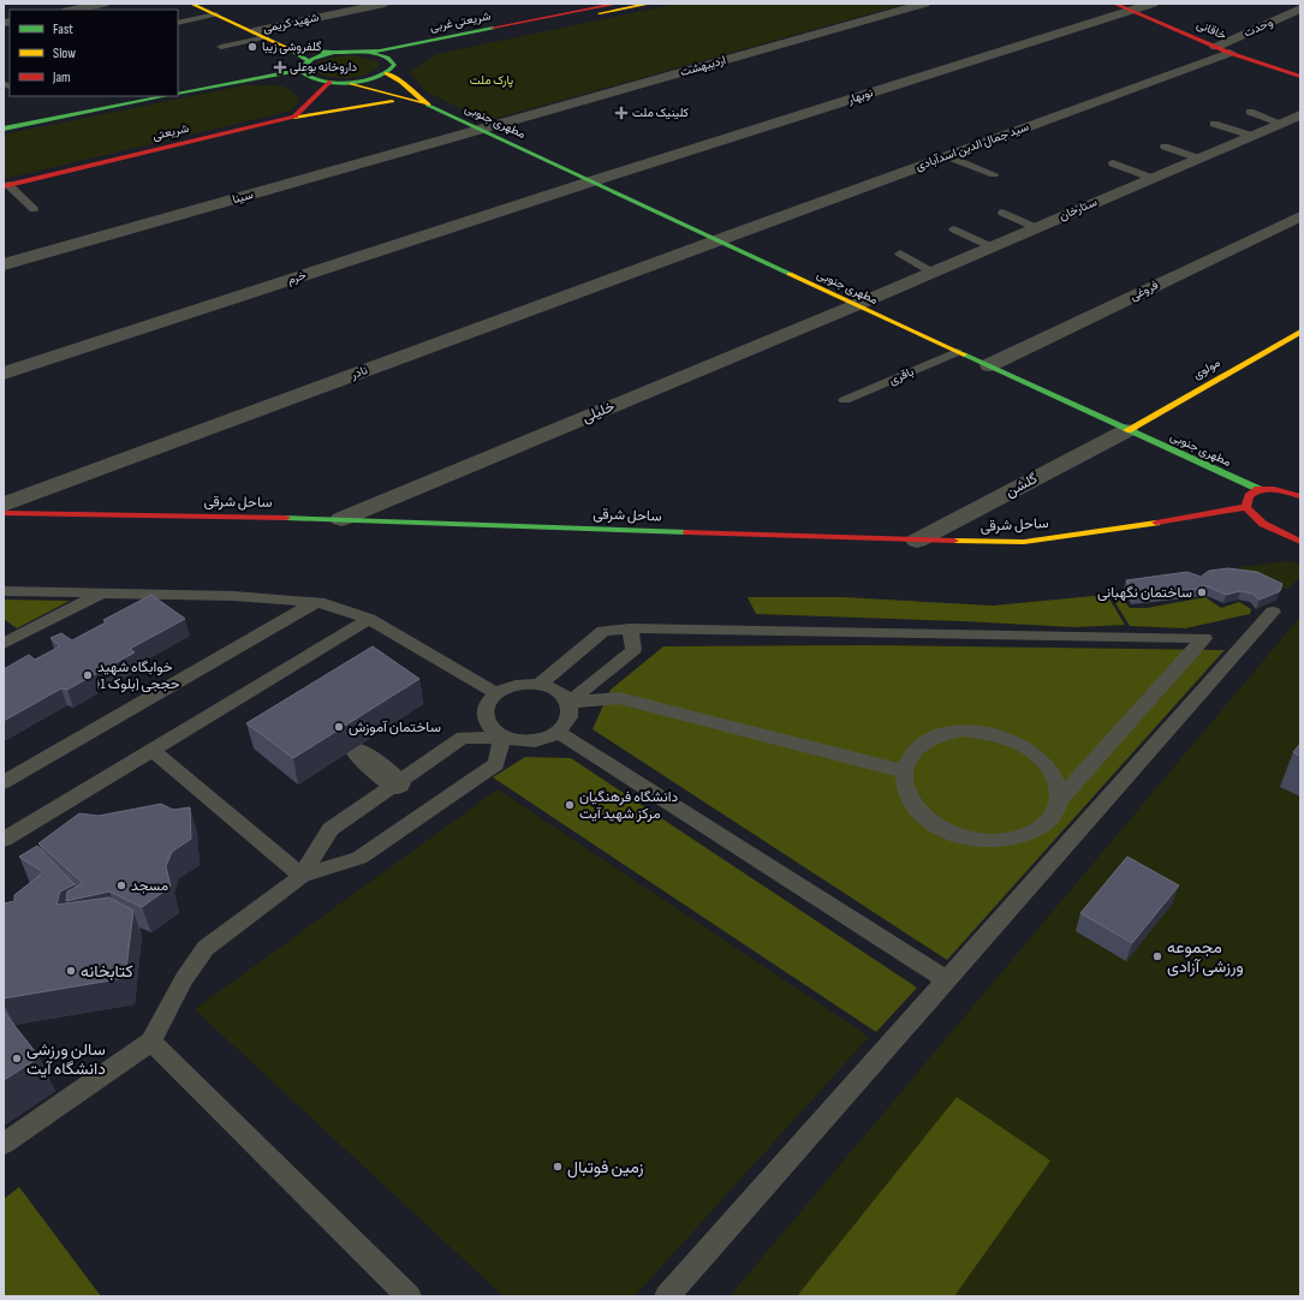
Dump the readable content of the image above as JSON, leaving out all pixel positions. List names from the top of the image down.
{
  "streets": {
    "street": [
      "شریعتی غربی",
      "شهید کریمی",
      "وحدت",
      "خاقانی",
      "اردیبهشت",
      "نوبهار",
      "مطهری جنوبی",
      "شریعتی",
      "سید جمال الدین اسدآبادی",
      "سینا",
      "ستارخان",
      "خرم",
      "فروغی",
      "مولوی",
      "نادر",
      "خلیلی",
      "گلشن",
      "ساحل شرقی"
    ],
    "lane": ["باقری"]
  },
  "crossings": [
    ["وحدت", "خاقانی"],
    ["وحدت", "سید جمال الدین اسدآبادی"],
    ["خاقانی", "نوبهار"],
    ["خاقانی", "سید جمال الدین اسدآبادی"],
    ["اردیبهشت", "مطهری جنوبی"],
    ["اردیبهشت", "سینا"],
    ["نوبهار", "مطهری جنوبی"],
    ["نوبهار", "خرم"],
    ["مطهری جنوبی", "سید جمال الدین اسدآبادی"],
    ["مطهری جنوبی", "سینا"],
    ["مطهری جنوبی", "ستارخان"],
    ["مطهری جنوبی", "خرم"],
    ["مطهری جنوبی", "فروغی"],
    ["مطهری جنوبی", "مولوی"],
    ["مطهری جنوبی", "نادر"],
    ["مطهری جنوبی", "باقری"],
    ["مطهری جنوبی", "خلیلی"],
    ["مطهری جنوبی", "گلشن"],
    ["سید جمال الدین اسدآبادی", "نادر"],
    ["ستارخان", "خلیلی"],
    ["مولوی", "گلشن"],
    ["خلیلی", "ساحل شرقی"],
    ["گلشن", "ساحل شرقی"]
  ],
  "parks": ["پارک ملت"],
  "places": {
    "other": [
      "گلفروشی زیبا",
      "ساختمان نگهبانی",
      "خوابگاه شهید حججی (بلوک 1)",
      "ساختمان آموزش",
      "دانشگاه فرهنگیان مرکز شهید آیت",
      "مسجد",
      "مجموعه ورزشی آزادی",
      "کتابخانه",
      "سالن ورزشی دانشگاه آیت",
      "زمین فوتبال"
    ],
    "health": ["داروخانه بوعلی", "کلینیک ملت"]
  },
  "legend": ["Fast", "Slow", "Jam"]
}
